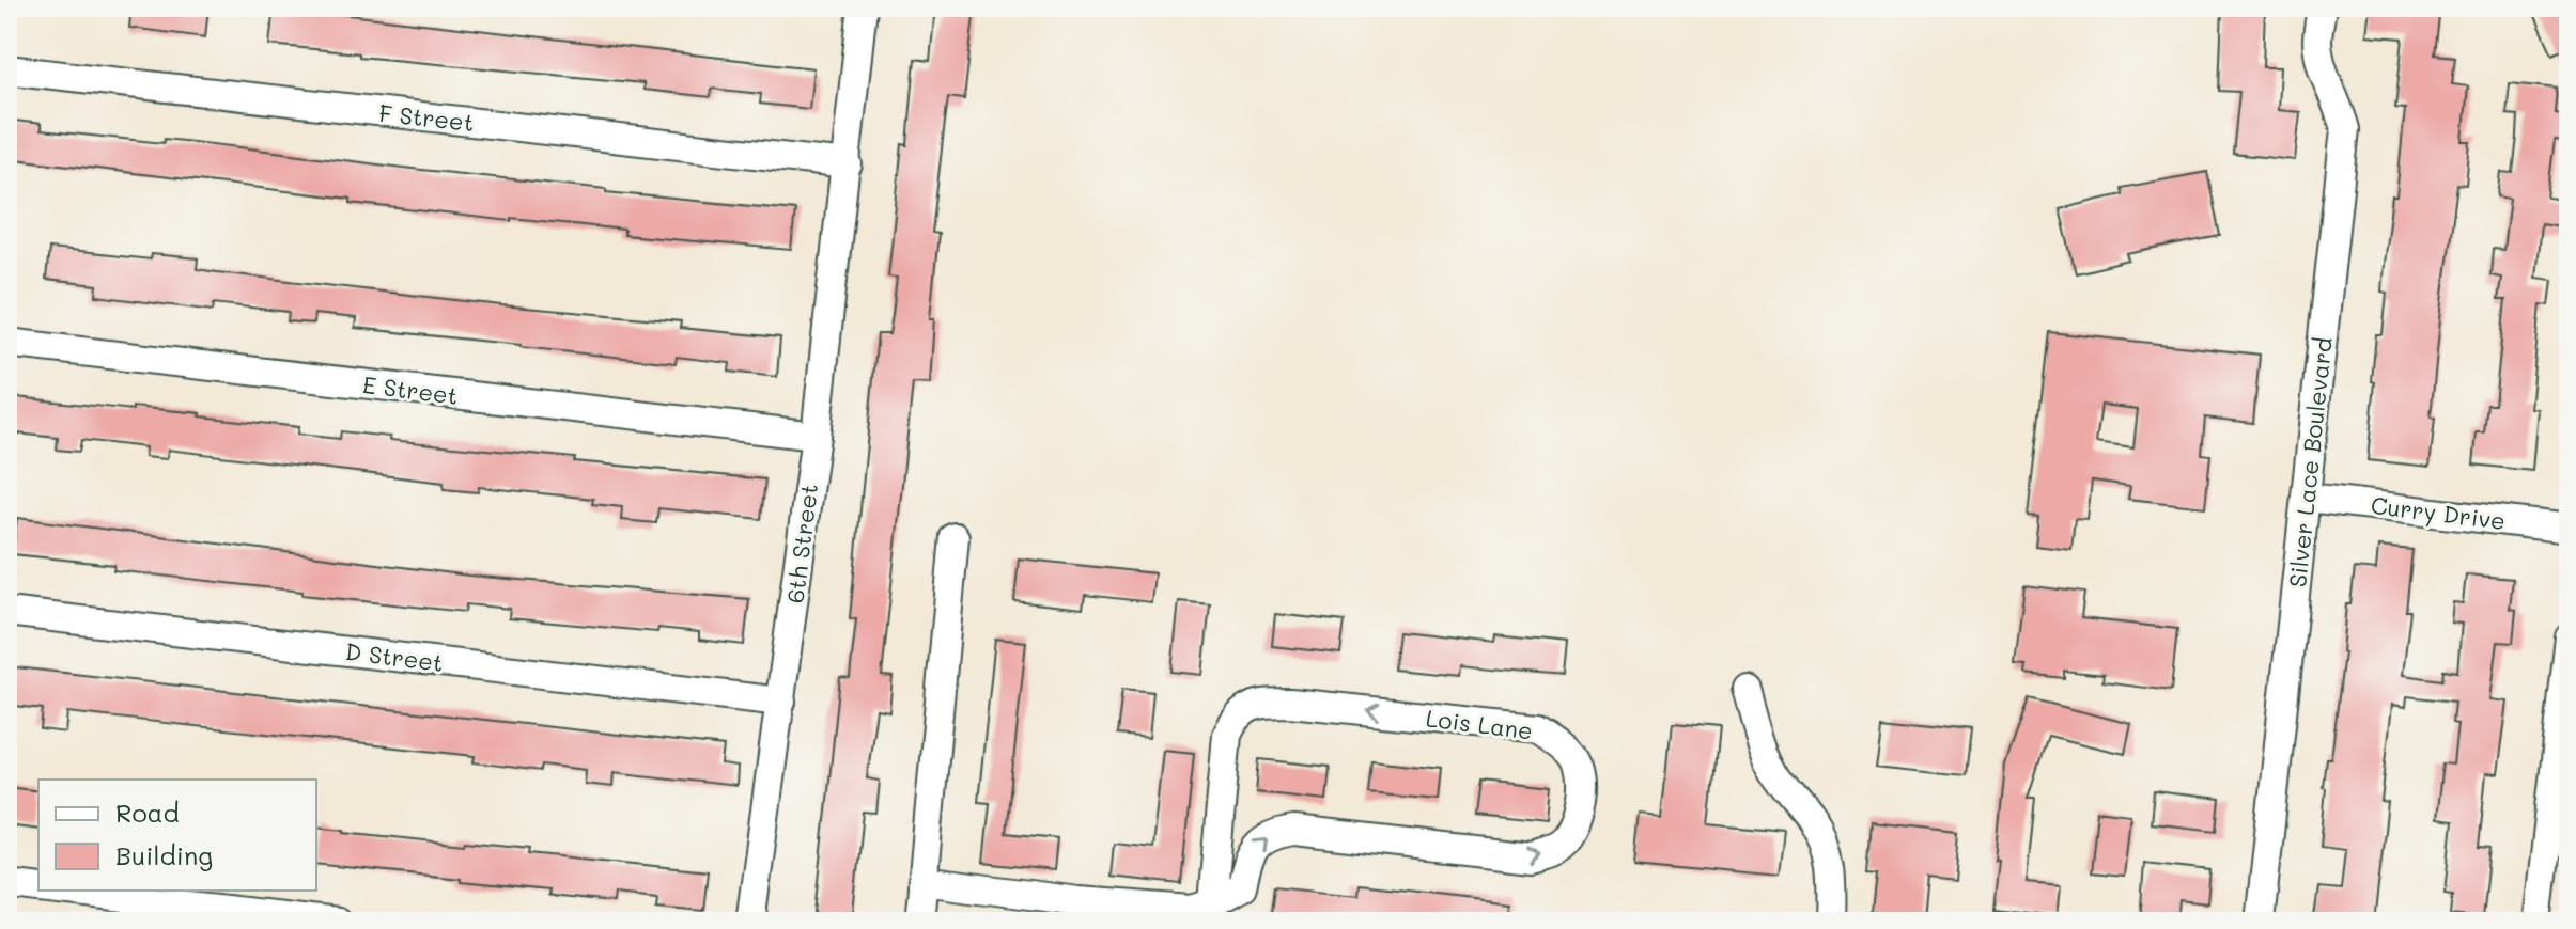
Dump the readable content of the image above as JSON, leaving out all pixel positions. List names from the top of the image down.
{
  "streets": {
    "street": [
      "F Street",
      "E Street",
      "Silver Lace Boulevard",
      "Curry Drive",
      "6th Street",
      "D Street",
      "Lois Lane"
    ]
  },
  "crossings": [
    ["F Street", "6th Street"],
    ["E Street", "6th Street"],
    ["Silver Lace Boulevard", "Curry Drive"],
    ["6th Street", "D Street"]
  ],
  "legend": ["Road", "Building"]
}
